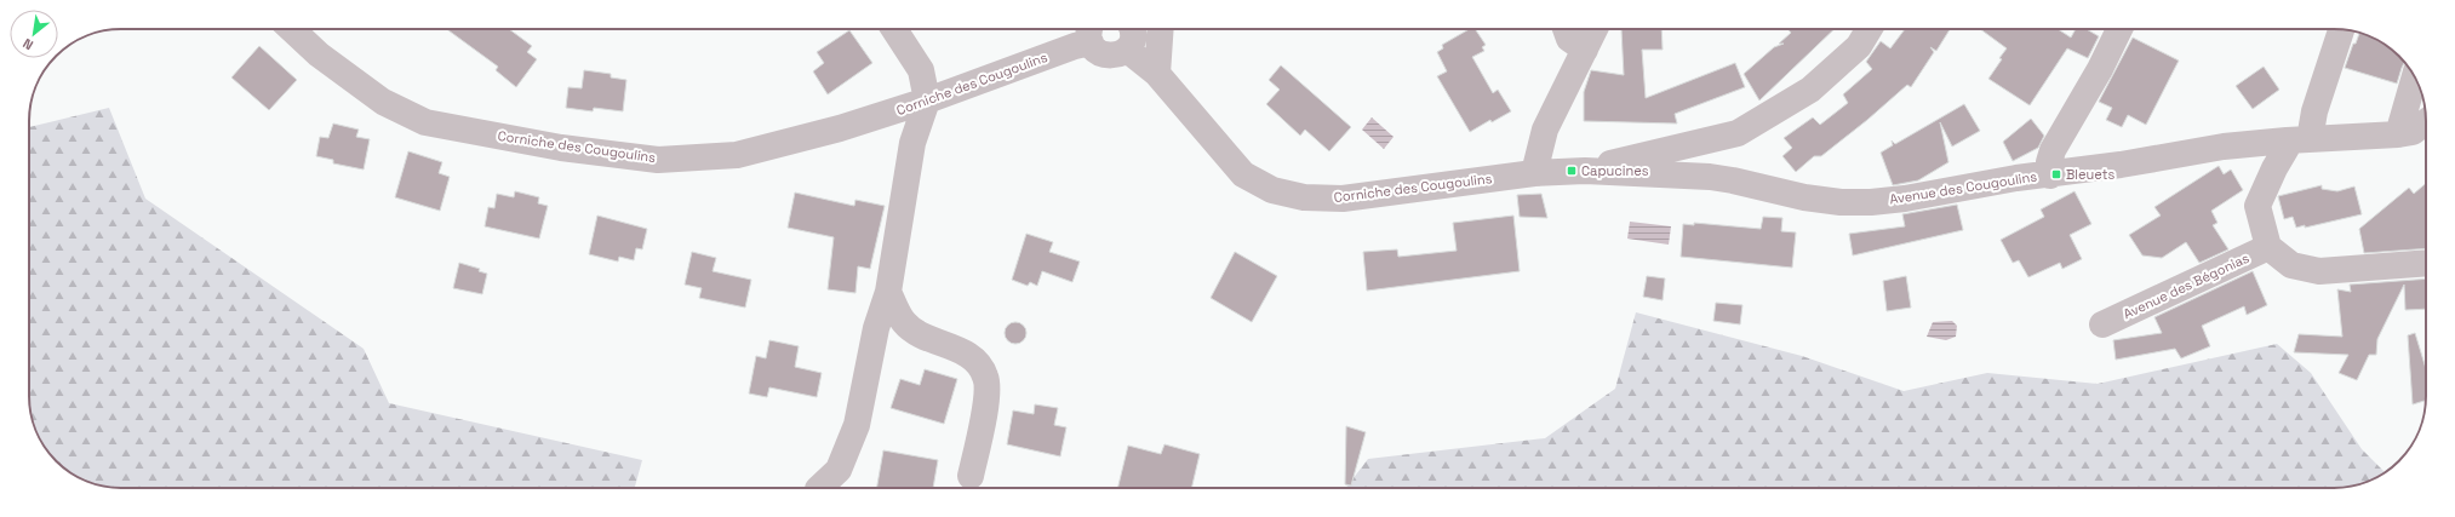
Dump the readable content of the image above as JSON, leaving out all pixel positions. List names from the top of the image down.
{
  "streets": {
    "street": ["Corniche des Cougoulins", "Avenue des Cougoulins", "Avenue des Bégonias"]
  },
  "crossings": [
    ["Corniche des Cougoulins", "Avenue des Cougoulins"]
  ],
  "places": {
    "transit": ["Capucines", "Bleuets"]
  },
  "north": "bottom left"
}
